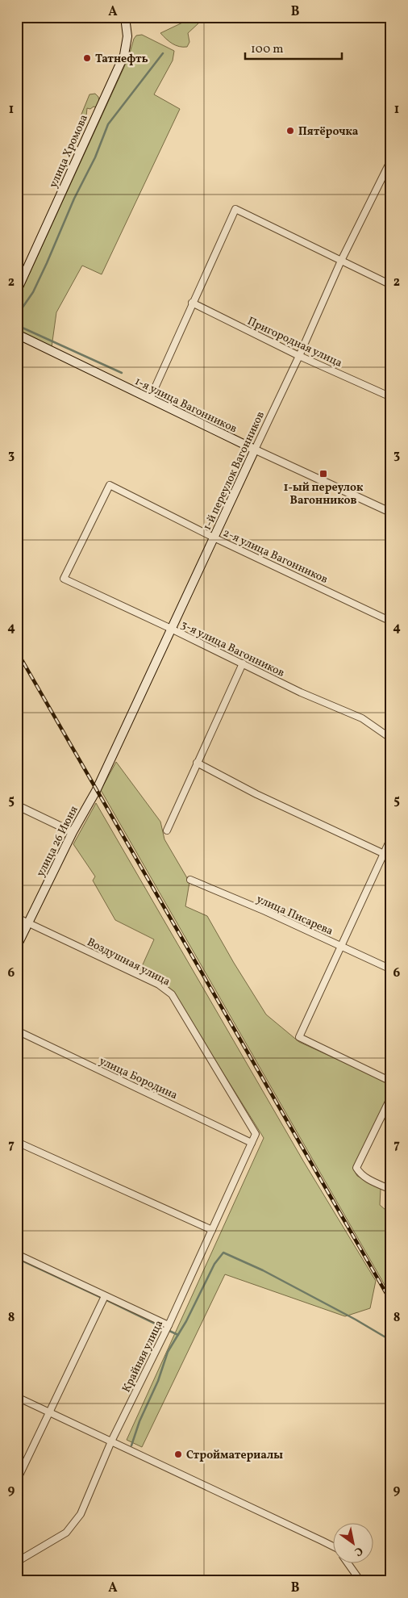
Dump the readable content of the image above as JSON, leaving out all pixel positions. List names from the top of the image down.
{
  "streets": {
    "main road": [
      "улица Хромова",
      "1-я улица Вагонников",
      "1-й переулок Вагонников",
      "улица 26 Июня"
    ],
    "street": [
      "Пригородная улица",
      "2-я улица Вагонников",
      "3-я улица Вагонников",
      "улица Писарева",
      "Воздушная улица",
      "улица Бородина",
      "Крайняя улица"
    ]
  },
  "crossings": [
    ["Пригородная улица", "1-й переулок Вагонников"],
    ["1-я улица Вагонников", "1-й переулок Вагонников"],
    ["1-й переулок Вагонников", "2-я улица Вагонников"],
    ["1-й переулок Вагонников", "3-я улица Вагонников"],
    ["1-й переулок Вагонников", "улица 26 Июня"],
    ["2-я улица Вагонников", "3-я улица Вагонников"],
    ["улица 26 Июня", "Воздушная улица"],
    ["Воздушная улица", "Крайняя улица"],
    ["улица Бородина", "Крайняя улица"]
  ],
  "places": {
    "other": ["Татнефть", "Пятёрочка", "Стройматериалы"],
    "transit": ["1-ый переулок Вагонников"]
  },
  "scale_bar": "100 m",
  "north": "bottom right",
  "grid": {
    "columns": ["A", "B"],
    "rows": [
      "1",
      "2",
      "3",
      "4",
      "5",
      "6",
      "7",
      "8",
      "9"
    ]
  }
}
